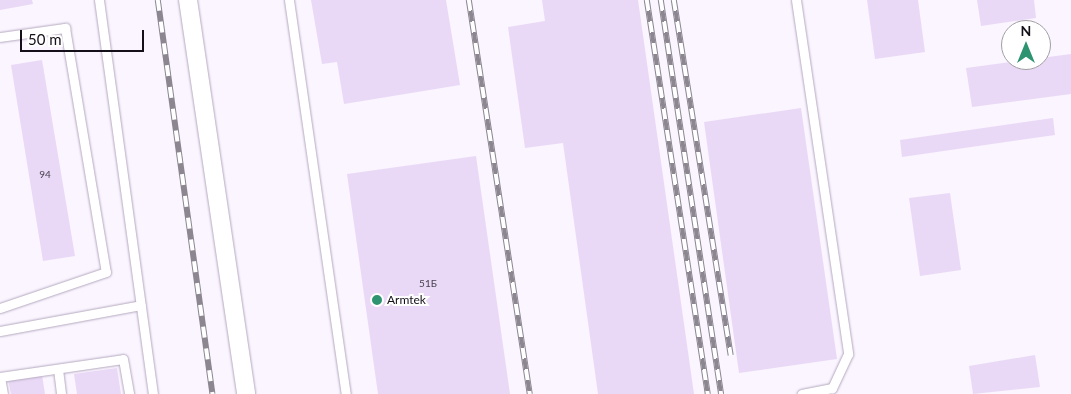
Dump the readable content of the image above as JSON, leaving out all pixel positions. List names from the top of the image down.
{
  "places": ["Armtek"],
  "house_numbers": ["94", "51Б"],
  "scale_bar": "50 m",
  "north": "top"
}
